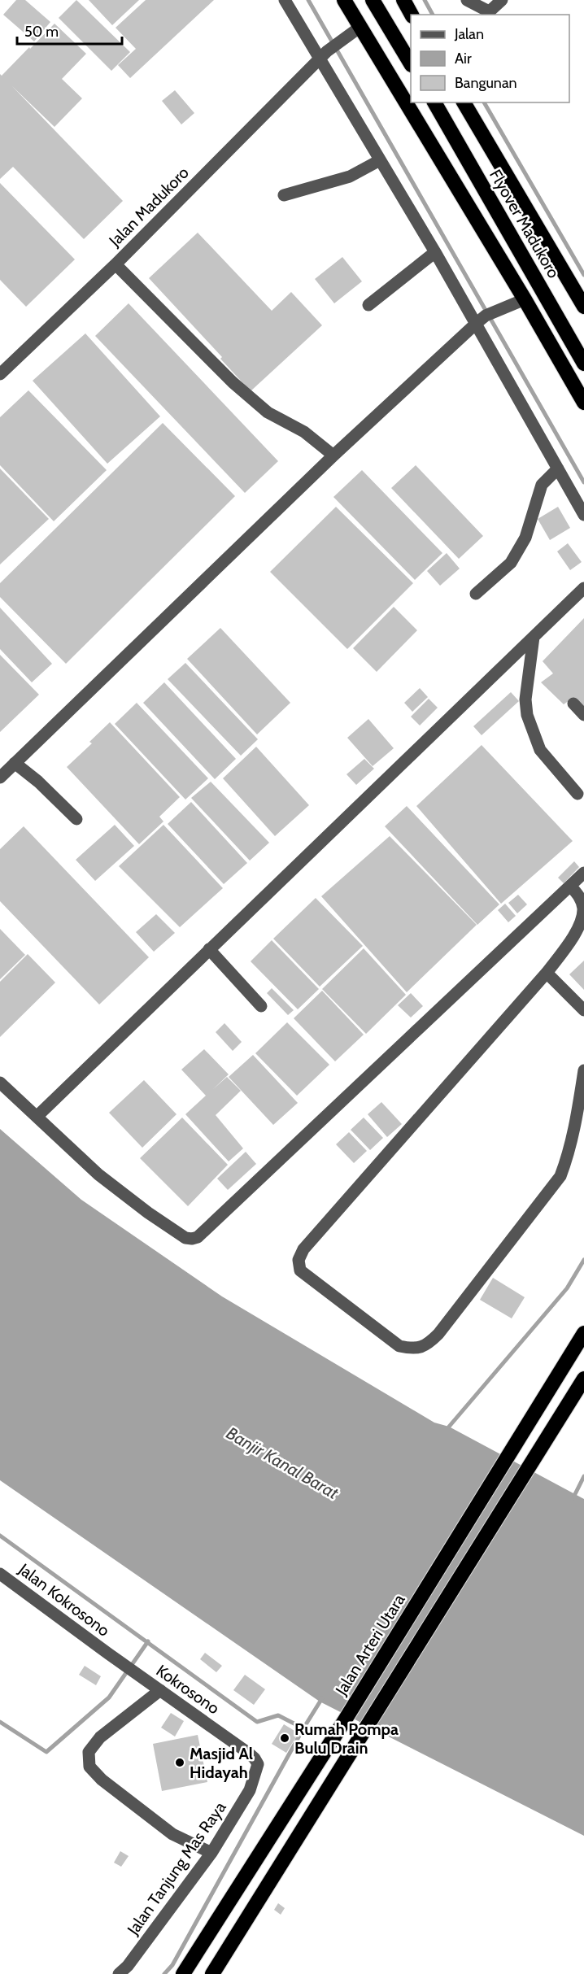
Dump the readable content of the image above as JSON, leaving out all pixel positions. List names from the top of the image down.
{
  "streets": {
    "highway": ["Flyover Madukoro", "Jalan Arteri Utara"],
    "street": [
      "Jalan Madukoro",
      "Jalan Kokrosono",
      "Kokrosono",
      "Jalan Tanjung Mas Raya"
    ]
  },
  "crossings": [
    ["Jalan Kokrosono", "Kokrosono"],
    ["Kokrosono", "Jalan Tanjung Mas Raya"]
  ],
  "water": ["Banjir Kanal Barat"],
  "places": ["Rumah Pompa Bulu Drain", "Masjid Al Hidayah"],
  "legend": ["Jalan", "Air", "Bangunan"],
  "scale_bar": "50 m"
}
